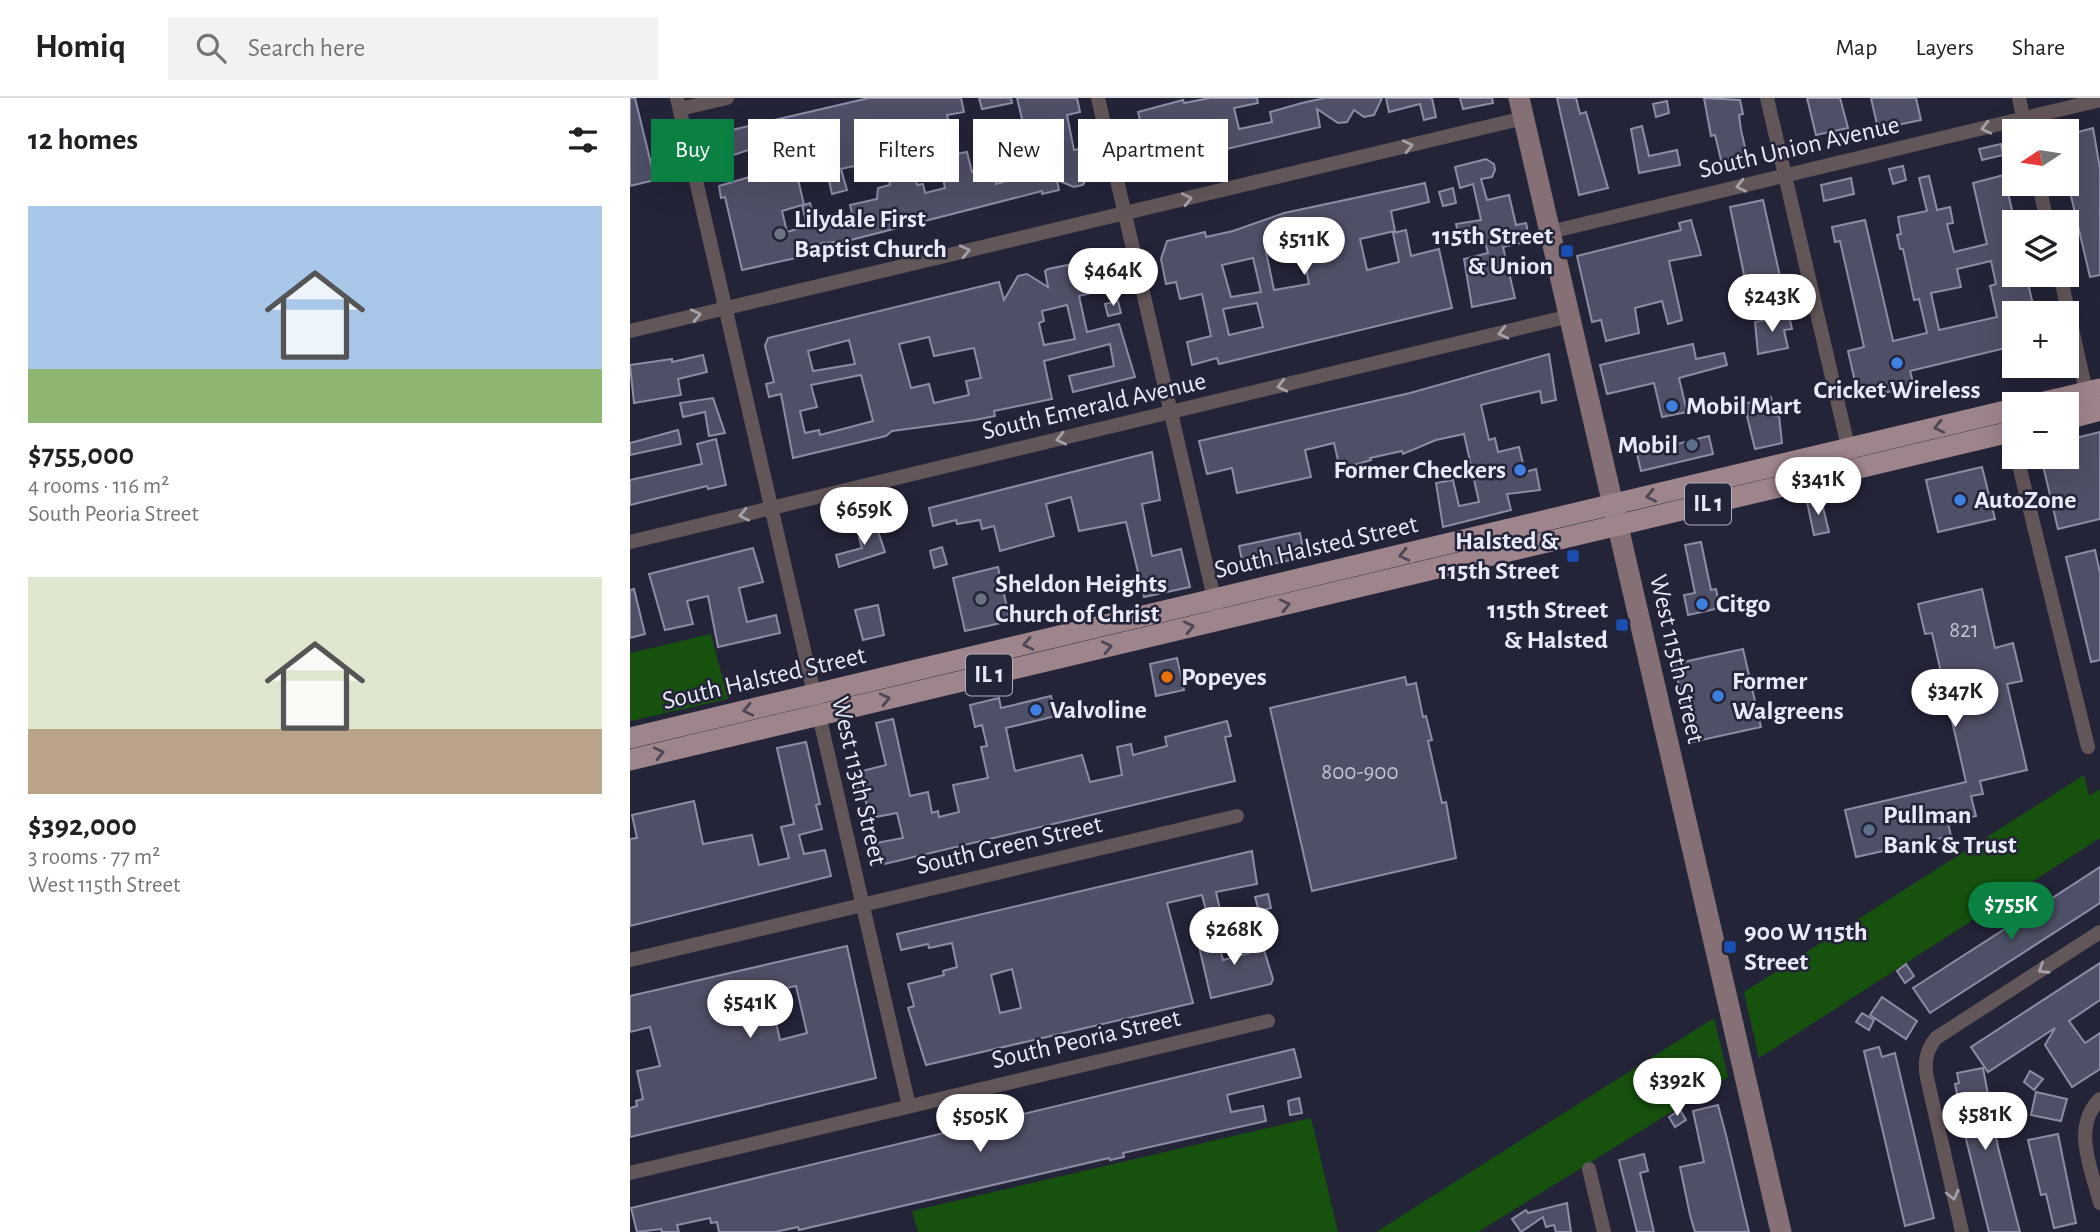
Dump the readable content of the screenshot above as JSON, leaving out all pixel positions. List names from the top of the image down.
{
  "streets": {
    "main road": ["IL 1", "South Halsted Street"],
    "street": [
      "South Union Avenue",
      "South Emerald Avenue",
      "West 115th Street",
      "West 113th Street",
      "South Green Street",
      "South Peoria Street"
    ]
  },
  "crossings": [
    ["South Union Avenue", "West 115th Street"],
    ["South Emerald Avenue", "West 115th Street"],
    ["South Emerald Avenue", "West 113th Street"],
    ["South Halsted Street", "West 115th Street"],
    ["South Halsted Street", "West 113th Street"],
    ["West 113th Street", "South Green Street"],
    ["West 113th Street", "South Peoria Street"]
  ],
  "one_way": ["South Union Avenue", "South Emerald Avenue"],
  "places": {
    "other": [
      "Lilydale First Baptist Church",
      "Cricket Wireless",
      "Mobil Mart",
      "Mobil",
      "Former Checkers",
      "AutoZone",
      "Sheldon Heights Church of Christ",
      "Citgo",
      "Popeyes",
      "Former Walgreens",
      "Valvoline",
      "Pullman Bank & Trust"
    ],
    "transit": [
      "115th Street & Union",
      "Halsted & 115th Street",
      "115th Street & Halsted",
      "900 W 115th Street"
    ]
  },
  "house_numbers": ["821", "800-900"],
  "north": "left",
  "page": {
    "header": "Homiq",
    "search": "Search here",
    "nav": ["Map", "Layers", "Share"],
    "heading": "12 homes",
    "map_buttons": ["+", "−"],
    "chip": [
      "Buy",
      "Rent",
      "Filters",
      "New",
      "Apartment"
    ],
    "list": [
      {
        "name": "$755,000",
        "note": "4 rooms · 116 m² · South Peoria Street"
      },
      {
        "name": "$392,000",
        "note": "3 rooms · 77 m² · West 115th Street"
      }
    ],
    "price": [
      "$511K",
      "$464K",
      "$243K",
      "$341K",
      "$659K",
      "$347K",
      "$755K",
      "$268K",
      "$541K",
      "$392K",
      "$581K",
      "$505K"
    ]
  }
}
